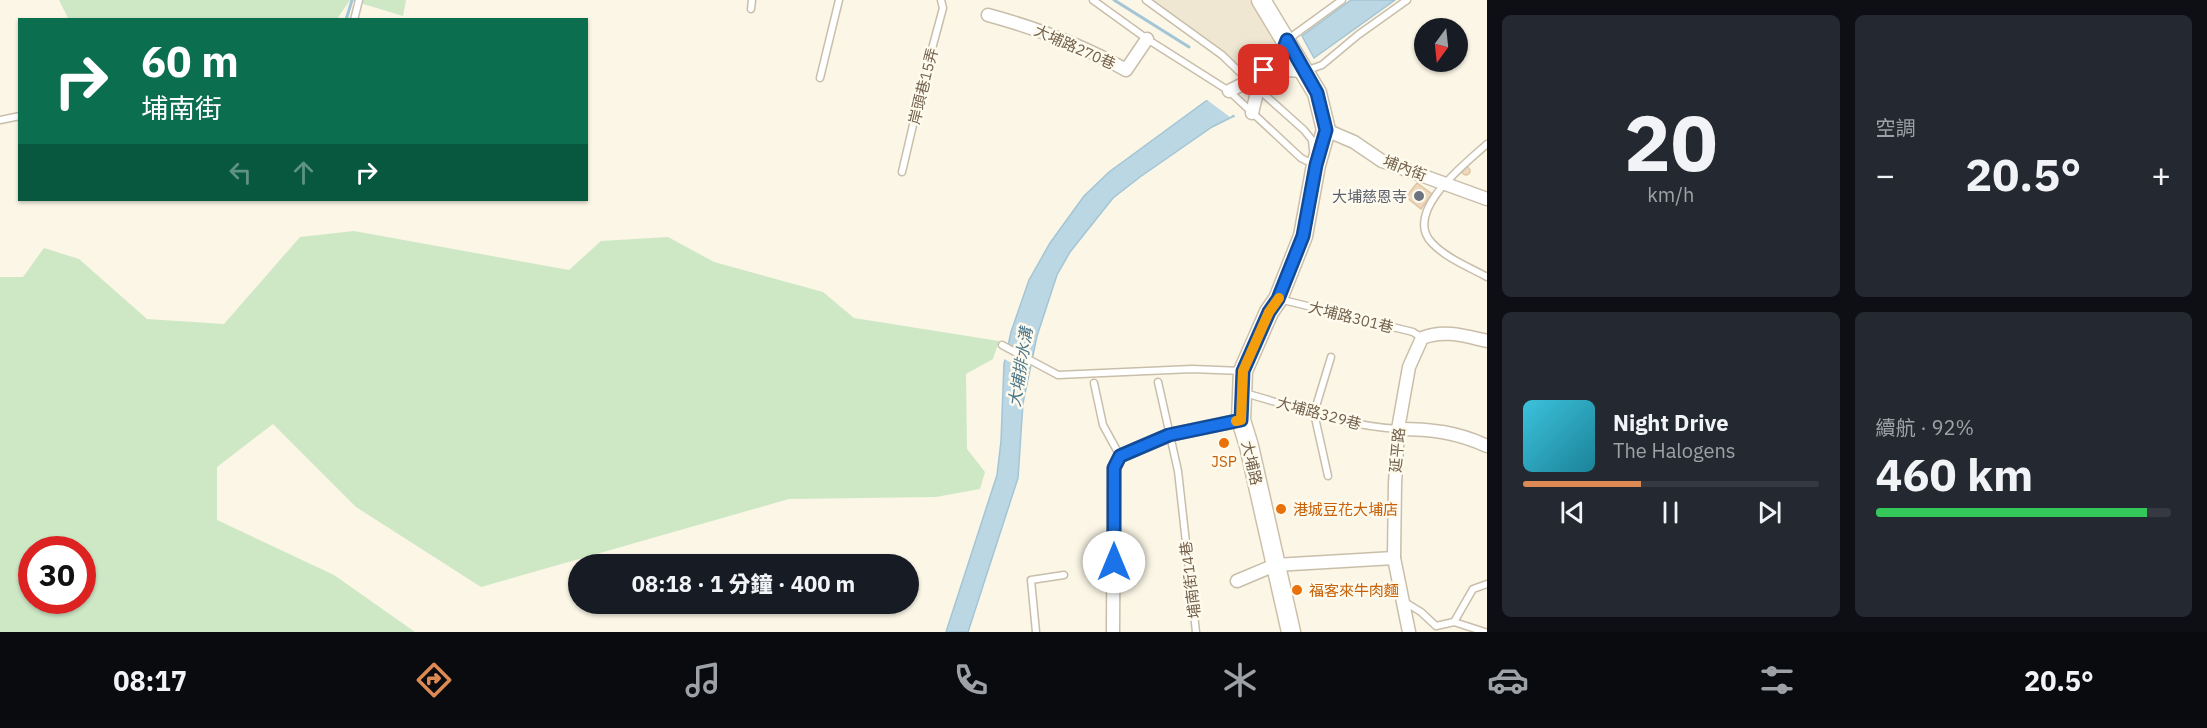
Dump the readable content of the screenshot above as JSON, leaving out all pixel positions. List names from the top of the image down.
{
  "streets": {
    "main road": ["大埔路"],
    "street": ["大埔路270巷", "埔內街", "延平路"],
    "lane": [
      "岸頭巷15弄",
      "大埔路301巷",
      "大埔路329巷",
      "埔南街14巷"
    ]
  },
  "crossings": [
    ["埔內街", "大埔路"],
    ["大埔路301巷", "延平路"],
    ["大埔路301巷", "大埔路"],
    ["大埔路329巷", "延平路"],
    ["大埔路329巷", "大埔路"]
  ],
  "water": ["大埔排水溝"],
  "places": [
    "大埔慈恩寺",
    "JSP",
    "港城豆花大埔店",
    "福客來牛肉麵"
  ],
  "north": "bottom",
  "page": {
    "tile": [
      ["20", "km/h"],
      "空調",
      ["續航 · 92%", "460 km"]
    ],
    "turn": ["60 m", "埔南街"],
    "heat": ["−", "20.5°", "+"],
    "song": ["Night Drive", "The Halogens"],
    "limit": "30",
    "trip": "08:18 · 1 分鐘 · 400 m",
    "tabs": ["08:17", "20.5°"]
  }
}
